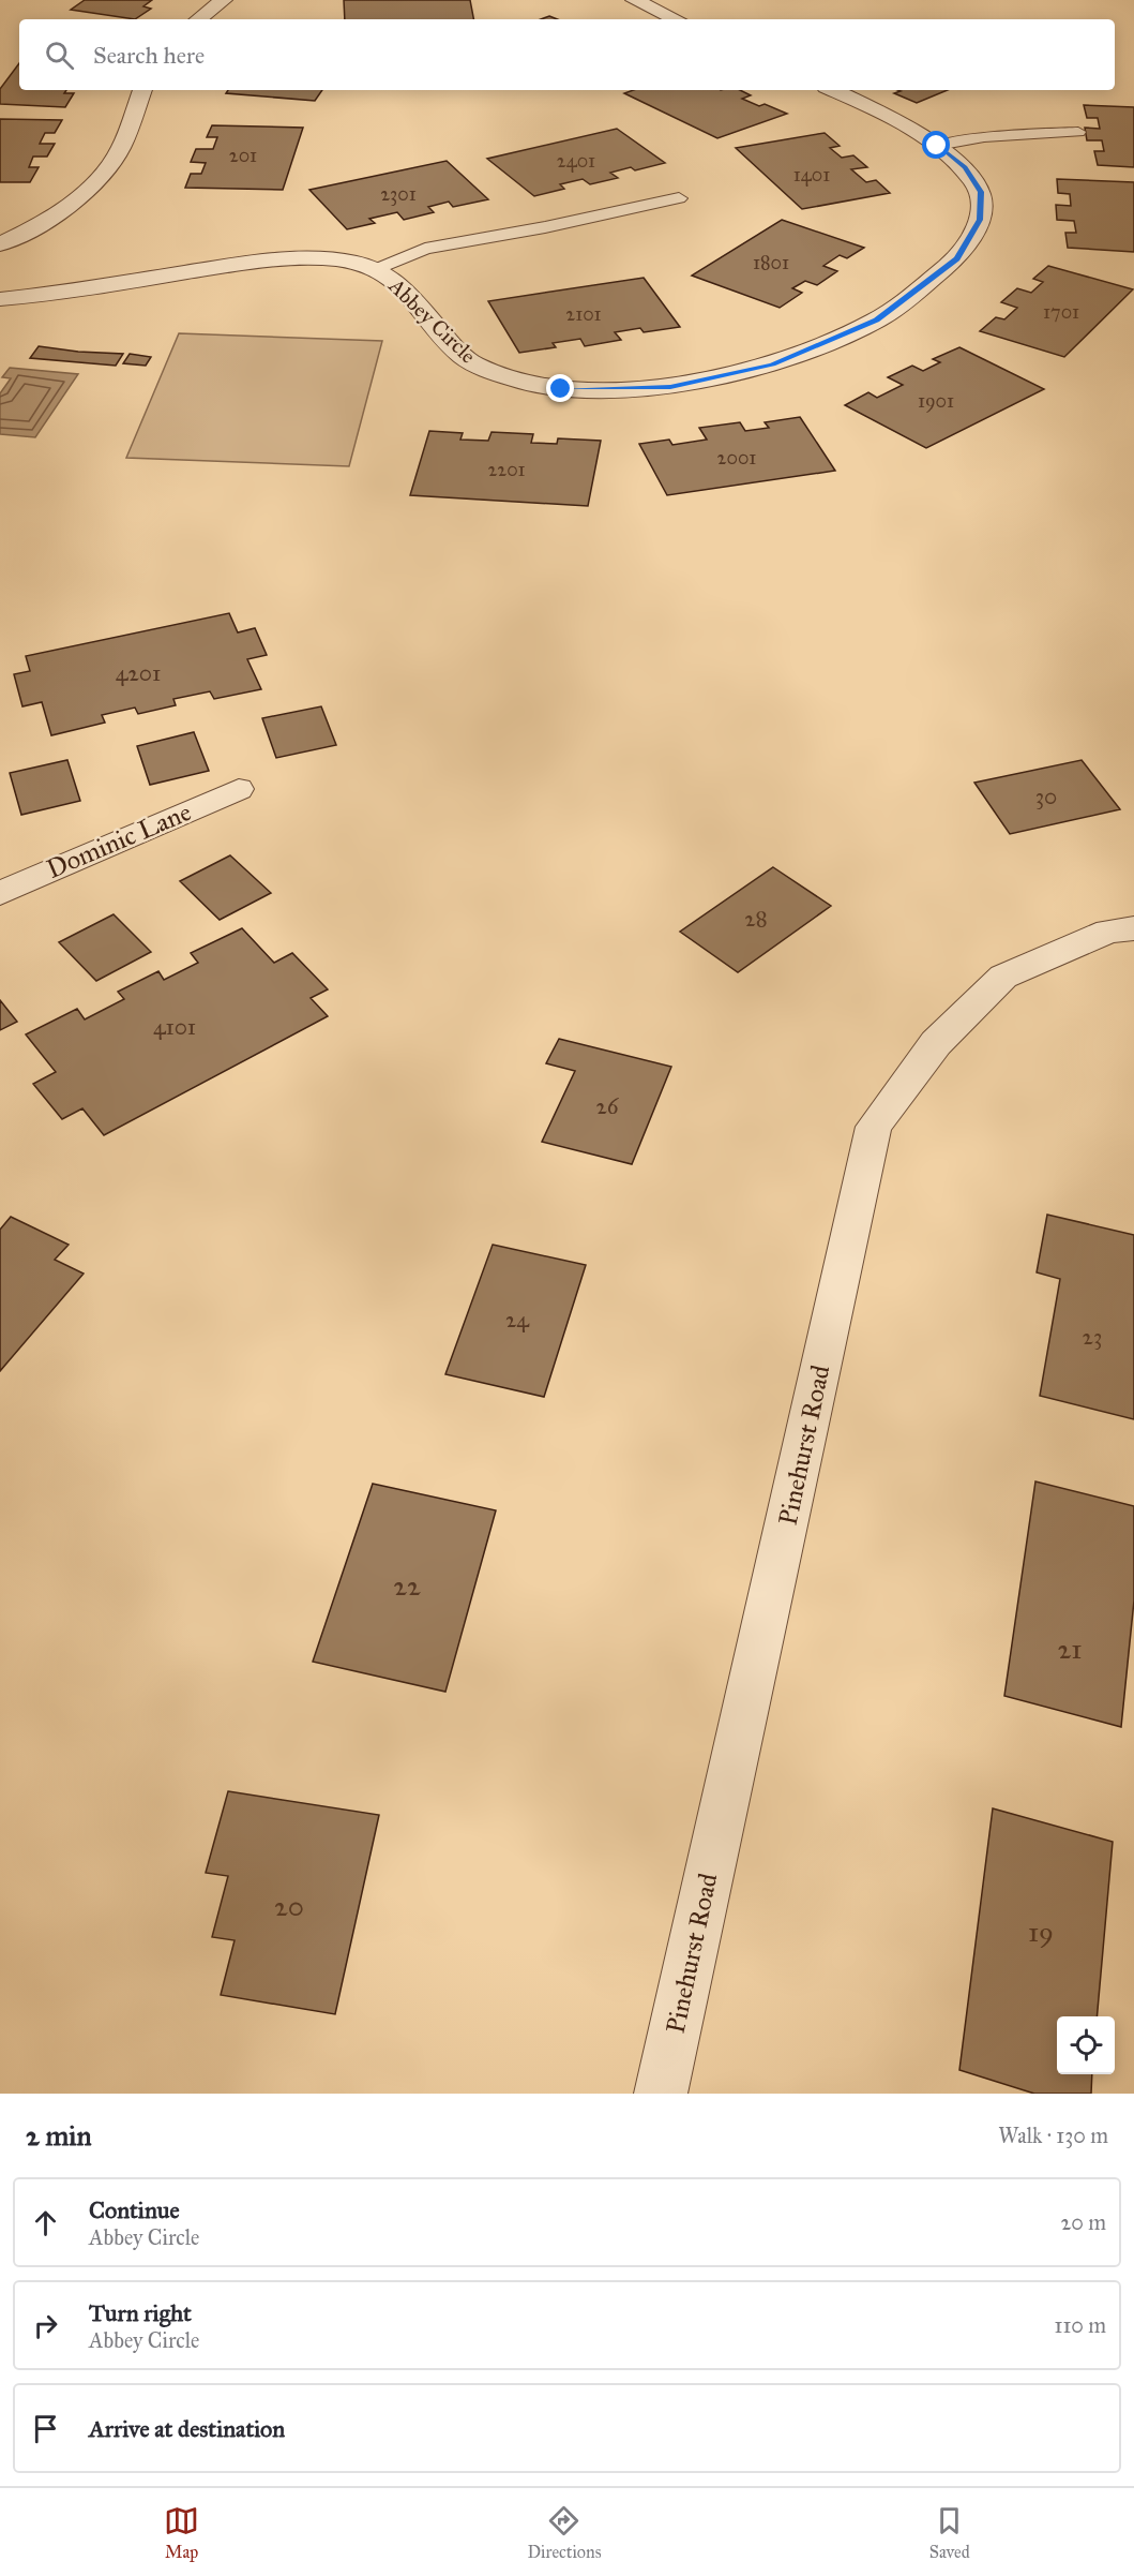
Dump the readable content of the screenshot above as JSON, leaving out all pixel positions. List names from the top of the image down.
{
  "streets": {
    "street": ["Abbey Circle", "Dominic Lane", "Pinehurst Road"]
  },
  "house_numbers": [
    "201",
    "2401",
    "1401",
    "2301",
    "1801",
    "1701",
    "2101",
    "1901",
    "2001",
    "2201",
    "4201",
    "30",
    "28",
    "4101",
    "26",
    "24",
    "23",
    "22",
    "21",
    "20",
    "19"
  ],
  "page": {
    "search": "Search here",
    "heading": ["2 min", "Walk · 130 m"],
    "list": [
      ["Continue", "Abbey Circle", "20 m"],
      ["Turn right", "Abbey Circle", "110 m"],
      "Arrive at destination"
    ],
    "nav": ["Map", "Directions", "Saved"]
  }
}
